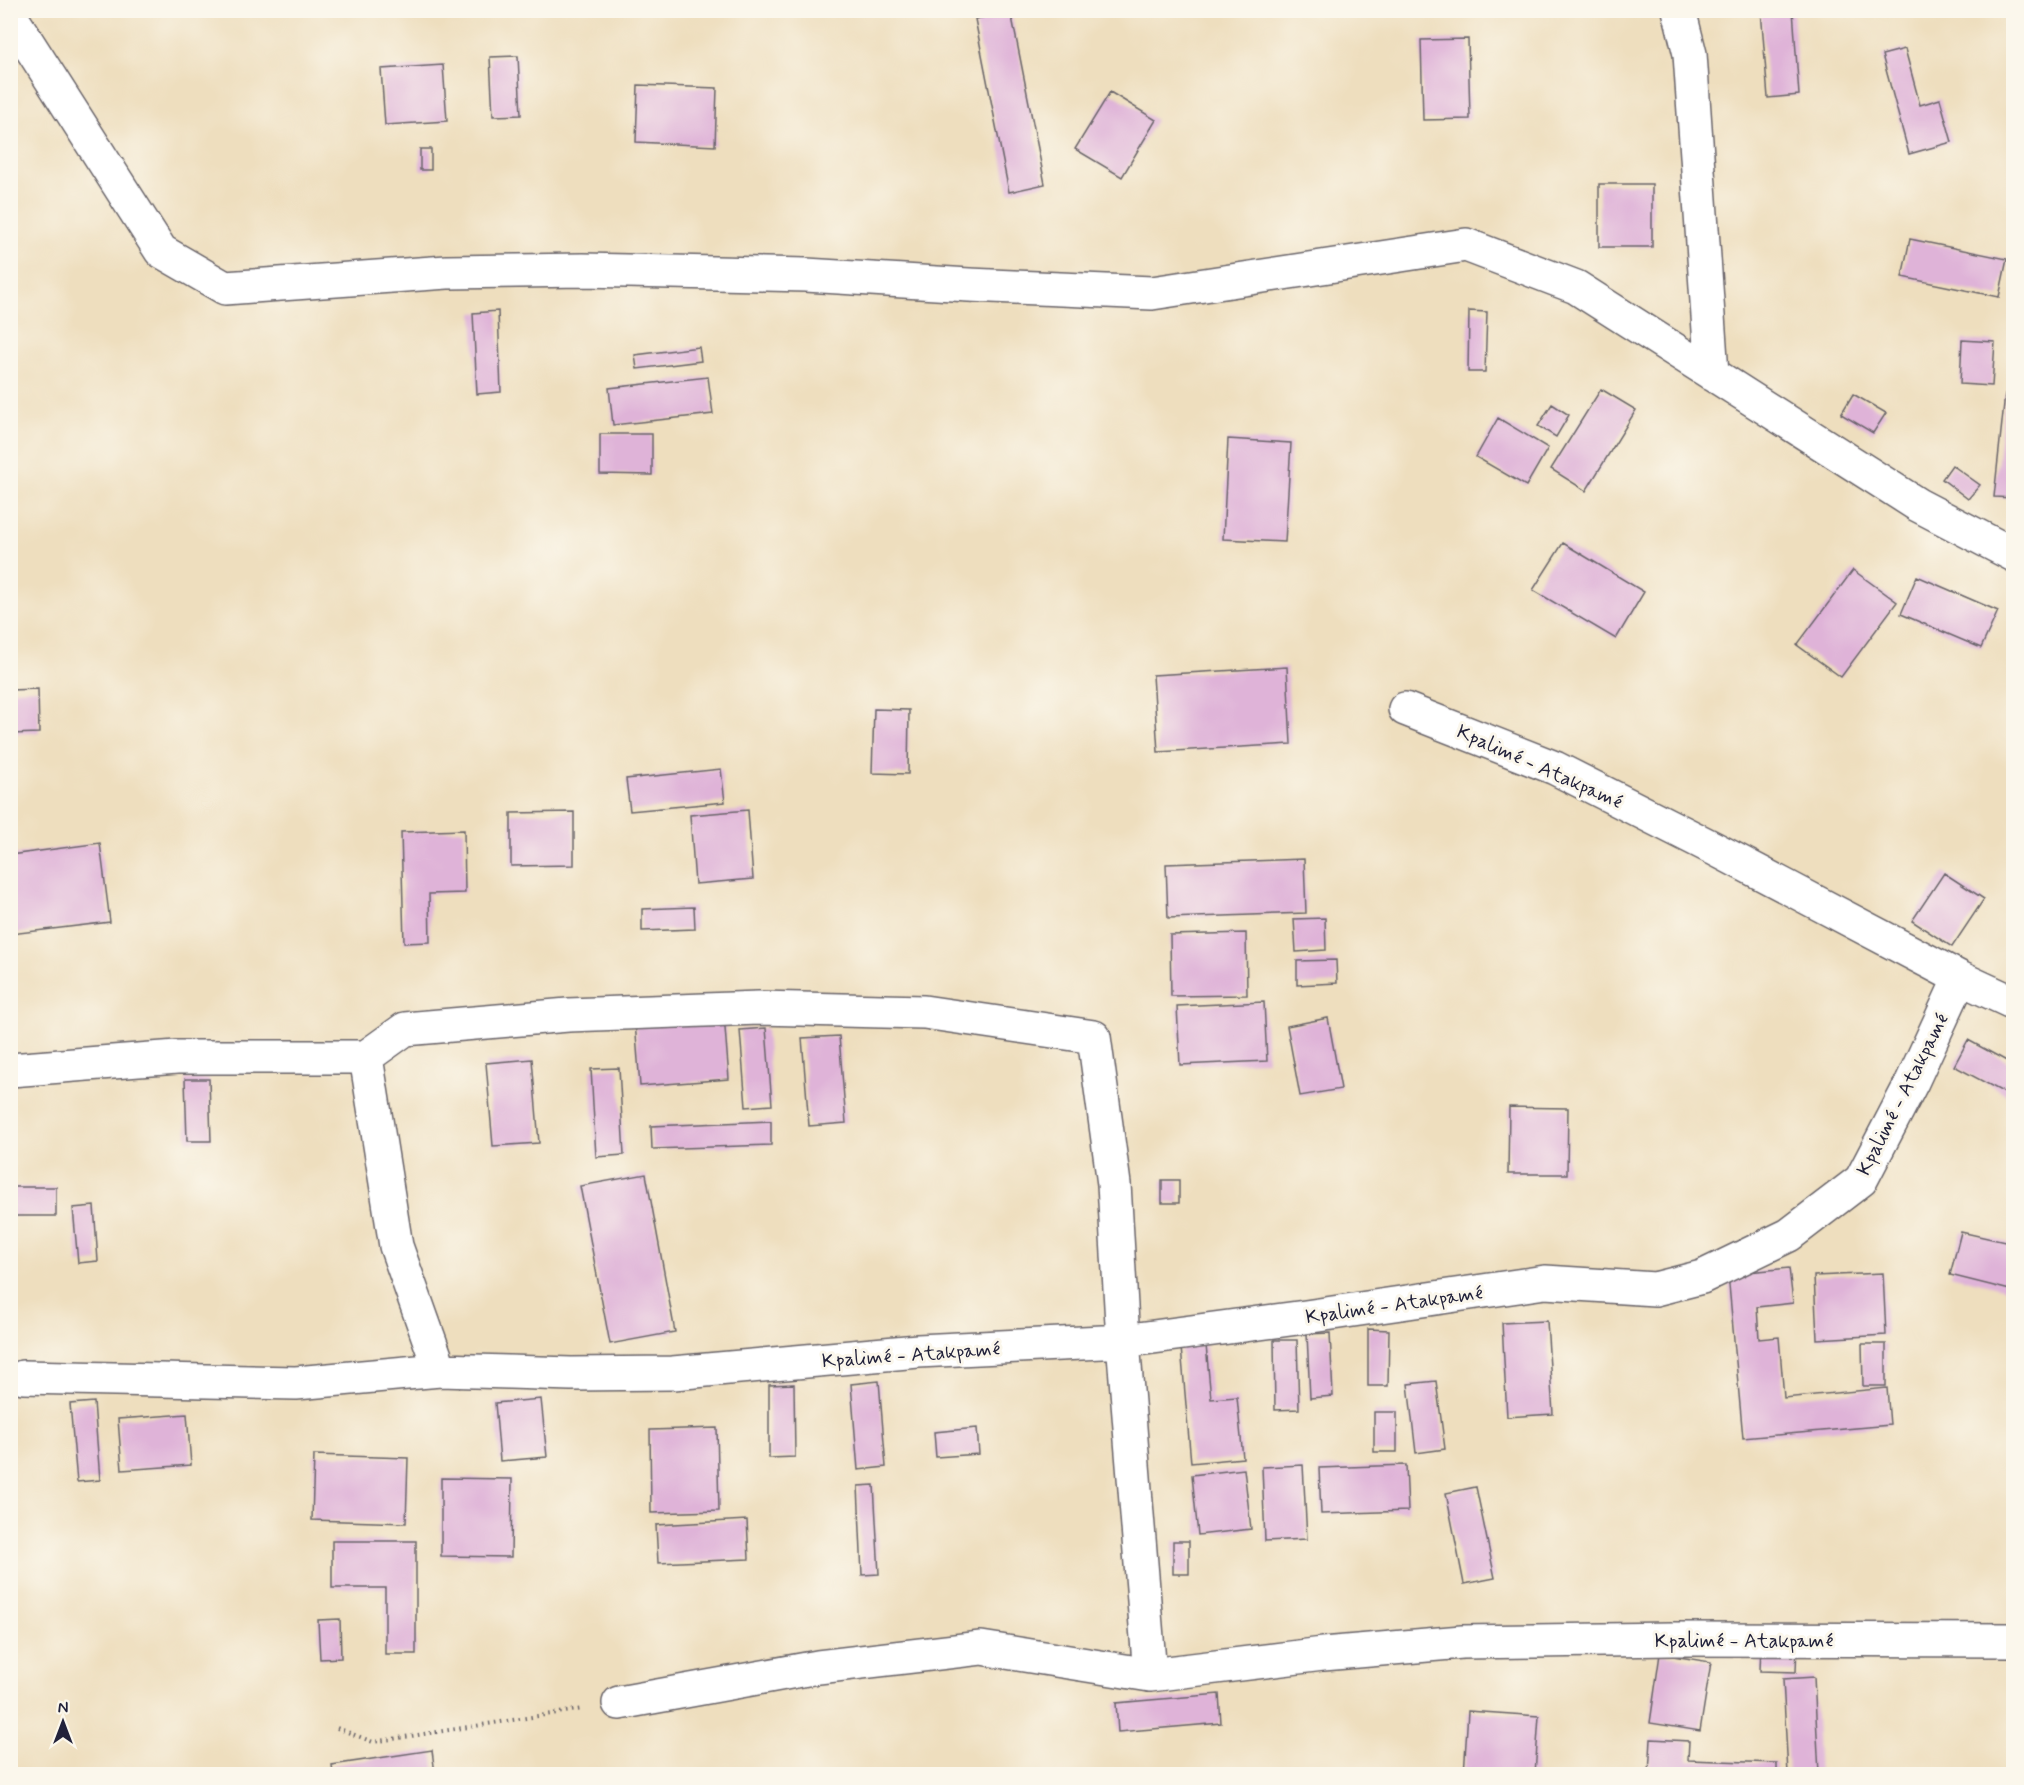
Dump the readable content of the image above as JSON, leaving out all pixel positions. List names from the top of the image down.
{
  "streets": {
    "street": ["Kpalimé - Atakpamé"]
  },
  "north": "top"
}
